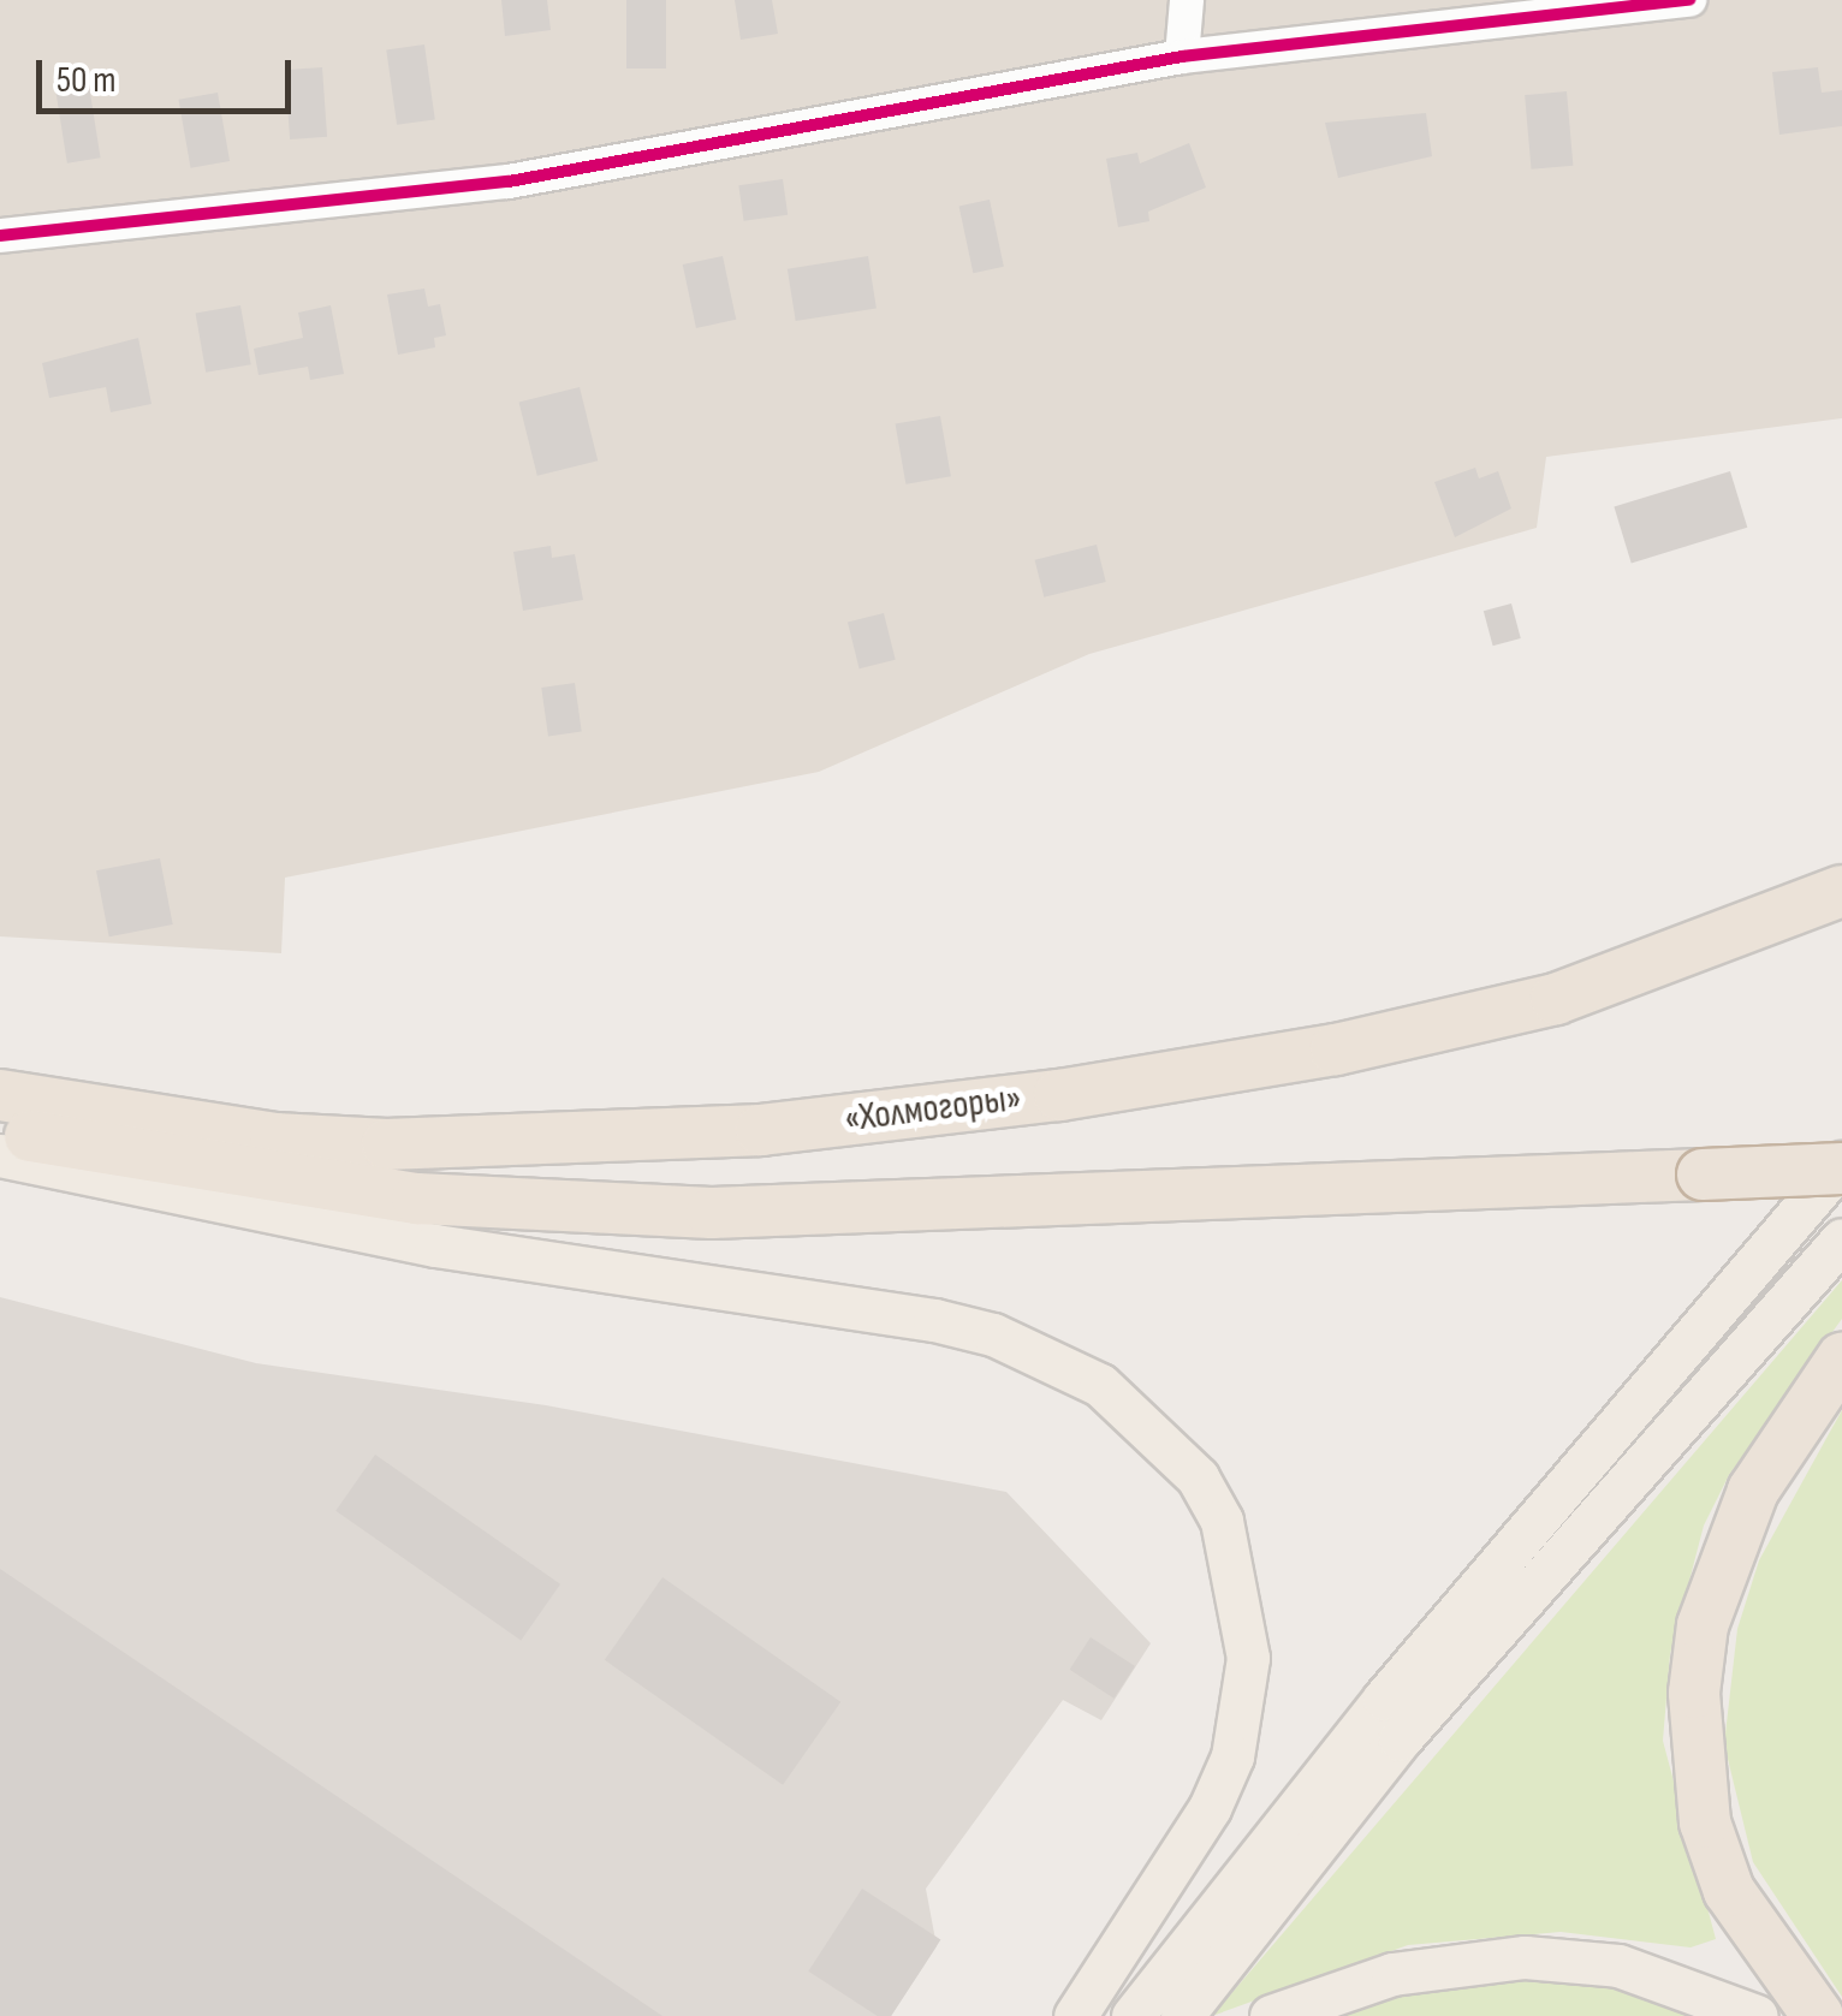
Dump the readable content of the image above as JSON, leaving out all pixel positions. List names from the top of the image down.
{
  "streets": {
    "highway": ["«Холмогоры»"]
  },
  "scale_bar": "50 m"
}
